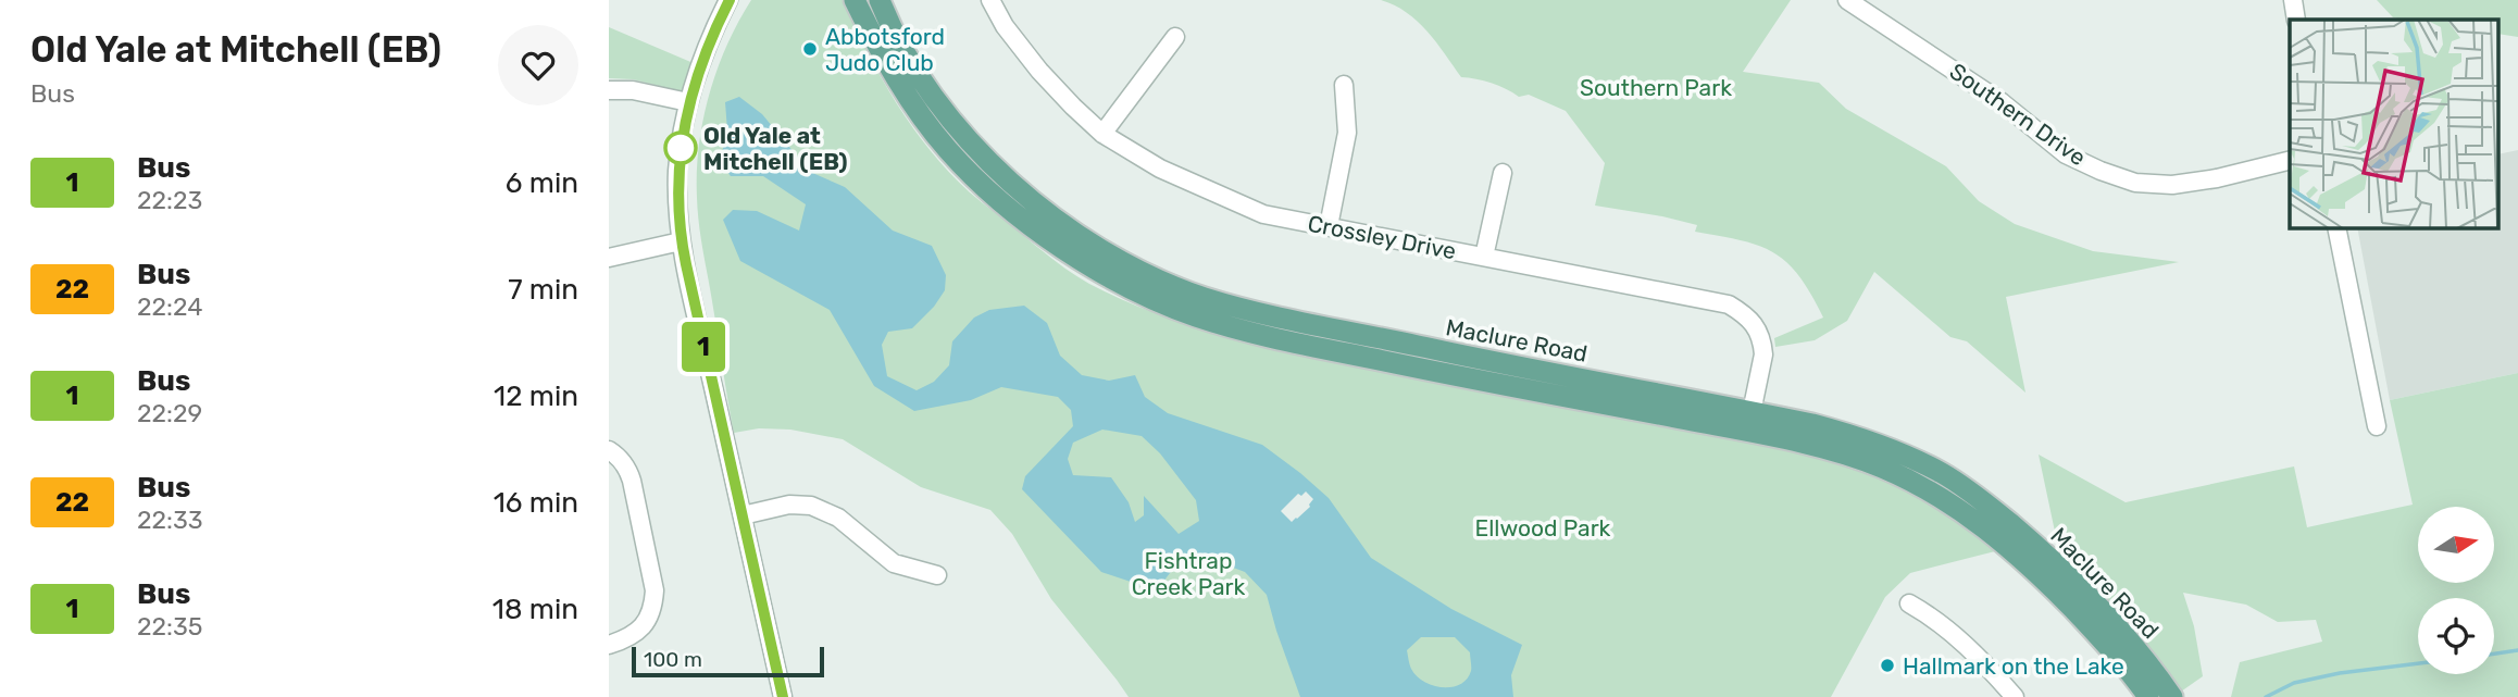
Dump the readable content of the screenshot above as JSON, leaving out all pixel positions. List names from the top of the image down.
{
  "streets": {
    "main road": ["Maclure Road"],
    "street": ["Southern Drive", "Crossley Drive"]
  },
  "crossings": [
    ["Crossley Drive", "Maclure Road"]
  ],
  "parks": ["Southern Park", "Ellwood Park", "Fishtrap Creek Park"],
  "places": ["Abbotsford Judo Club", "Old Yale at Mitchell (EB)", "Hallmark on the Lake"],
  "lines": ["bus line 1"],
  "scale_bar": "100 m",
  "north": "right",
  "page": {
    "heading": ["Old Yale at Mitchell (EB)", "Bus"],
    "on_map": "1",
    "list": [
      {
        "mark": "1",
        "name": "Bus",
        "note": "22:23",
        "value": "6 min"
      },
      {
        "mark": "22",
        "name": "Bus",
        "note": "22:24",
        "value": "7 min"
      },
      {
        "mark": "1",
        "name": "Bus",
        "note": "22:29",
        "value": "12 min"
      },
      {
        "mark": "22",
        "name": "Bus",
        "note": "22:33",
        "value": "16 min"
      },
      {
        "mark": "1",
        "name": "Bus",
        "note": "22:35",
        "value": "18 min"
      }
    ],
    "scale": "100 m"
  }
}
